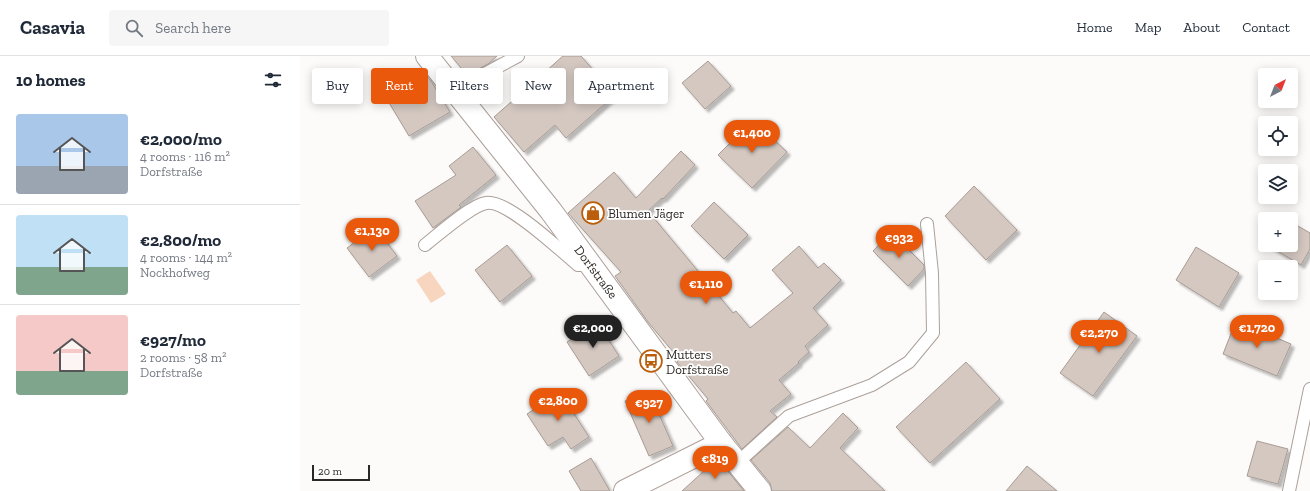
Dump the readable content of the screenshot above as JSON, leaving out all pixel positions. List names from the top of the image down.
{
  "streets": {
    "main road": ["Dorfstraße"]
  },
  "places": {
    "shop": ["Blumen Jäger"],
    "bus stop": ["Mutters Dorfstraße"]
  },
  "scale_bar": "20 m",
  "north": "top right",
  "page": {
    "header": "Casavia",
    "search": "Search here",
    "nav": [
      "Home",
      "Map",
      "About",
      "Contact"
    ],
    "heading": "10 homes",
    "map_buttons": ["+", "−"],
    "chip": [
      "Buy",
      "Rent",
      "Filters",
      "New",
      "Apartment"
    ],
    "list": [
      {
        "name": "€2,000/mo",
        "note": "4 rooms · 116 m² · Dorfstraße"
      },
      {
        "name": "€2,800/mo",
        "note": "4 rooms · 144 m² · Nockhofweg"
      },
      {
        "name": "€927/mo",
        "note": "2 rooms · 58 m² · Dorfstraße"
      }
    ],
    "price": [
      "€1,400",
      "€1,130",
      "€932",
      "€1,110",
      "€2,000",
      "€1,720",
      "€2,270",
      "€2,800",
      "€927",
      "€819"
    ],
    "scale": "20 m"
  }
}
